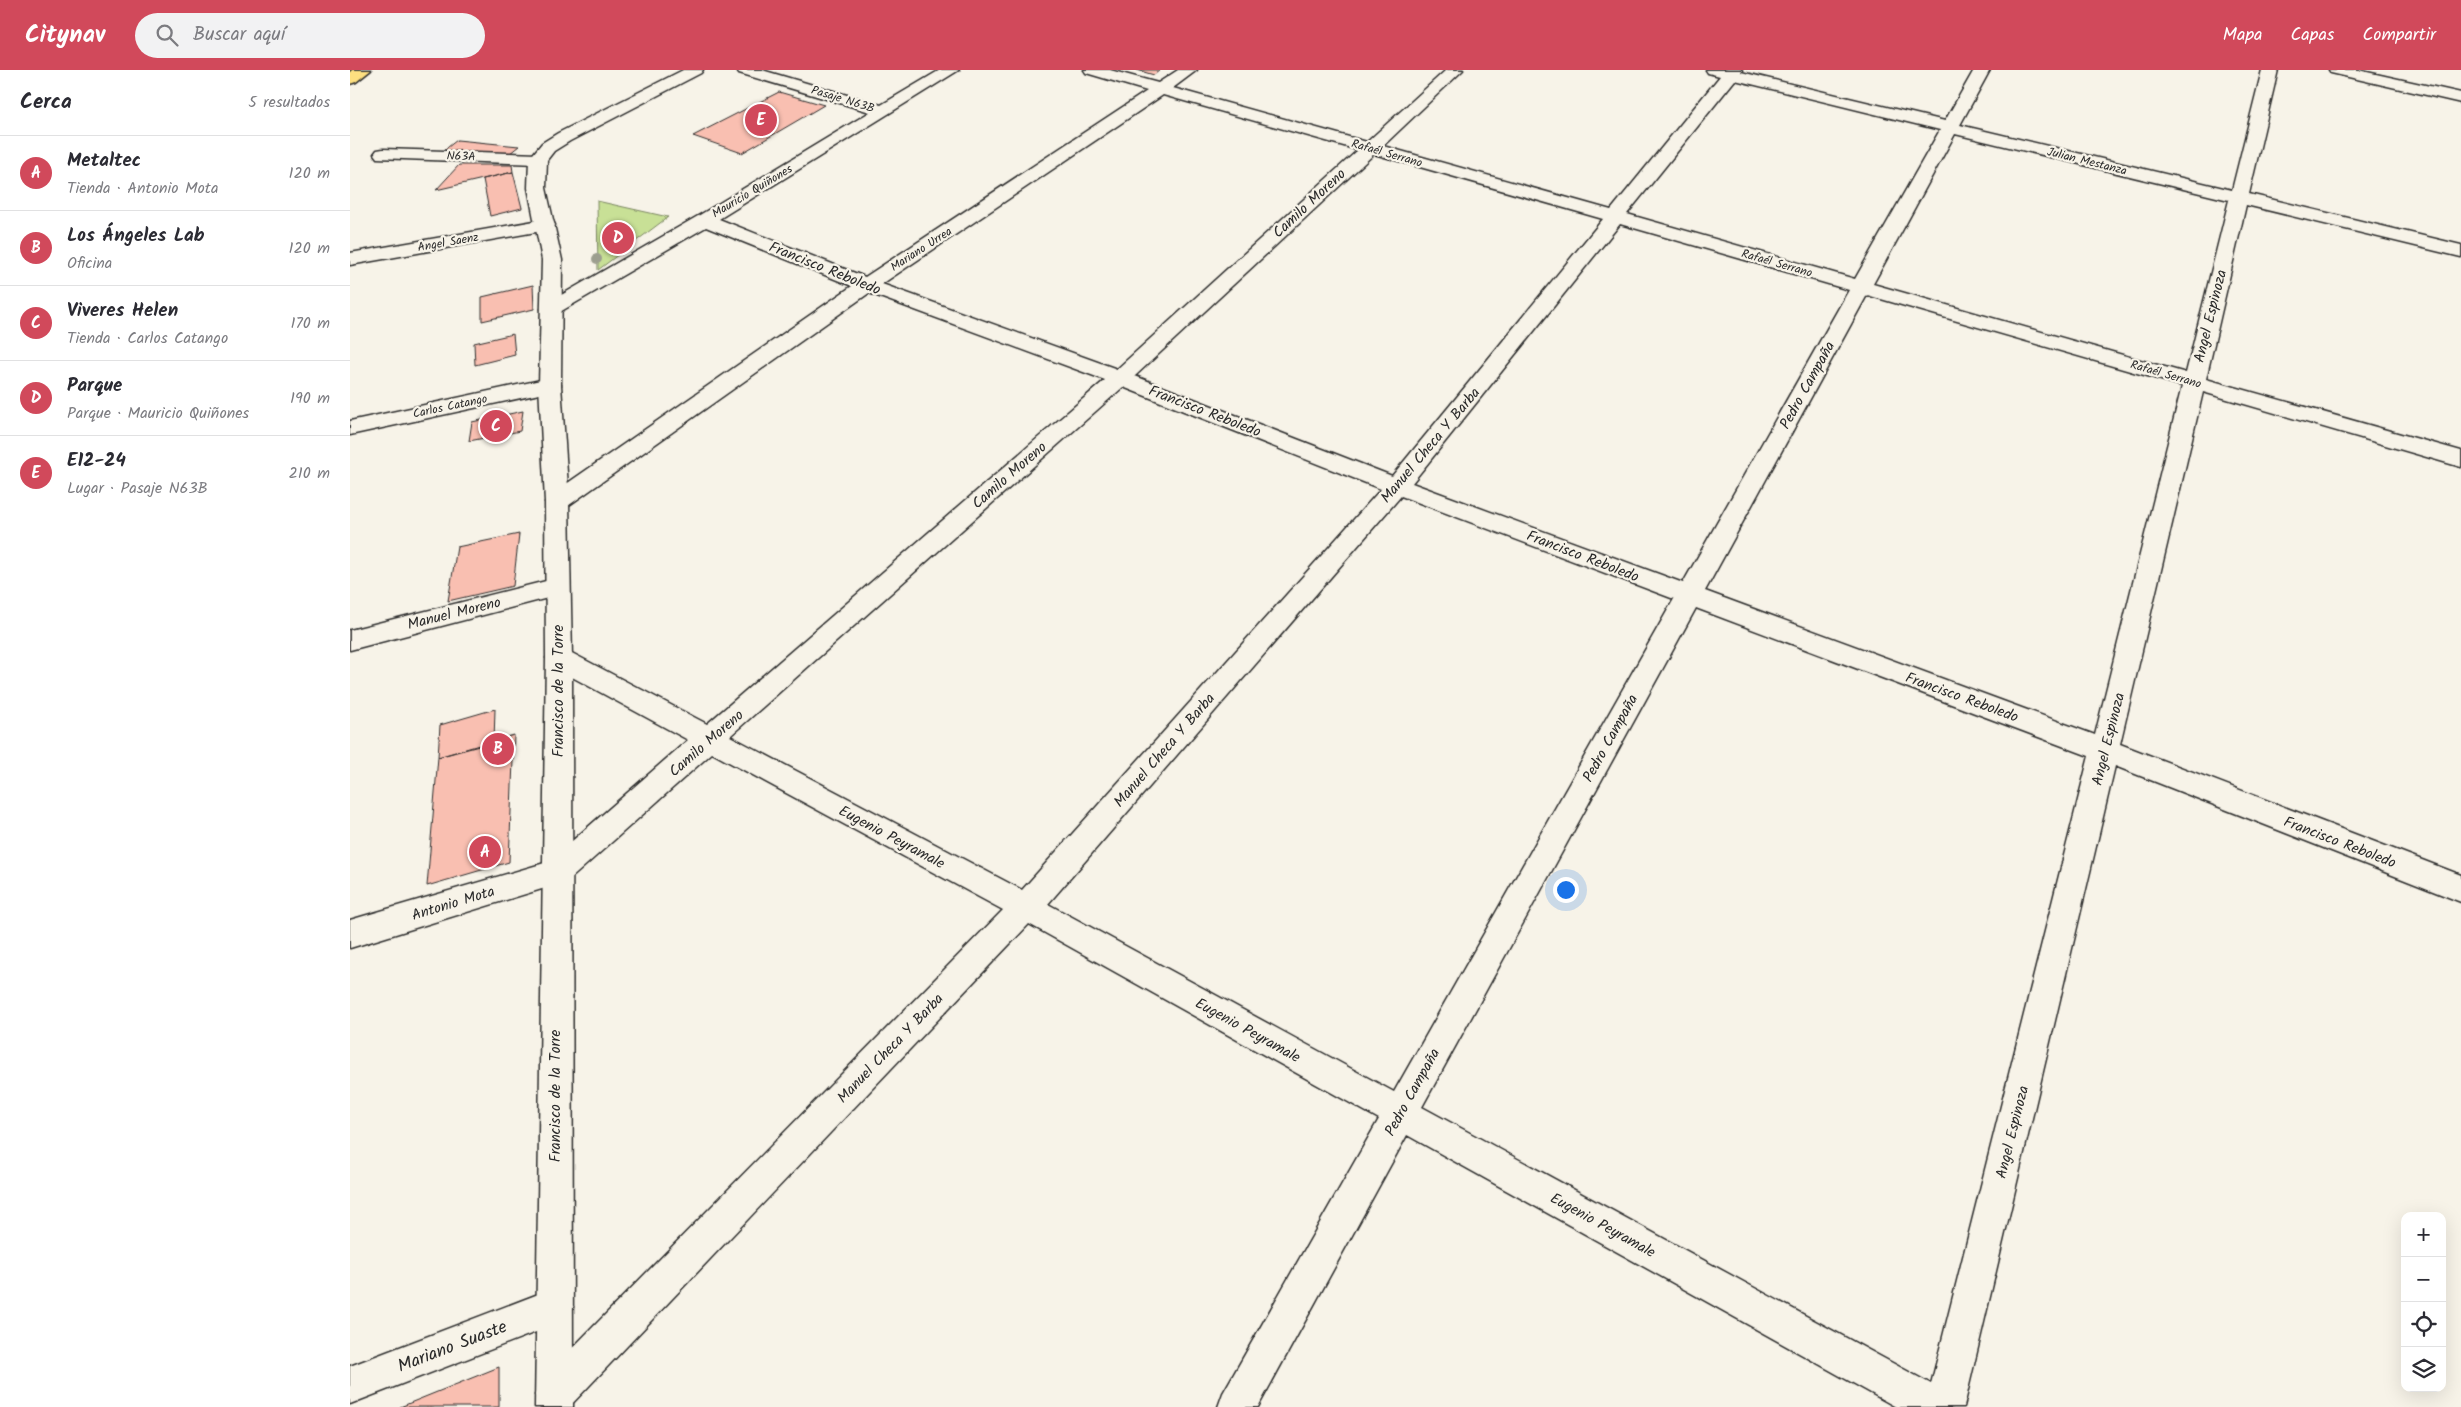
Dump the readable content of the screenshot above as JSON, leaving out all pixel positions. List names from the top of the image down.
{
  "streets": {
    "street": [
      "Pasaje N63B",
      "Rafaél Serrano",
      "N63A",
      "Julian Mestanza",
      "Mauricio Quiñones",
      "Camilo Moreno",
      "Angel Saenz",
      "Mariano Urrea",
      "Francisco Reboledo",
      "Angel Espinoza",
      "Pedro Campaña",
      "Carlos Catango",
      "Manuel Checa Y Barba",
      "Manuel Moreno",
      "Francisco de la Torre",
      "Eugenio Peyramale",
      "Antonio Mota",
      "Mariano Suaste"
    ]
  },
  "crossings": [
    ["Pasaje N63B", "Mauricio Quiñones"],
    ["Rafaél Serrano", "Camilo Moreno"],
    ["Rafaél Serrano", "Mariano Urrea"],
    ["Rafaél Serrano", "Angel Espinoza"],
    ["Rafaél Serrano", "Pedro Campaña"],
    ["Rafaél Serrano", "Manuel Checa Y Barba"],
    ["N63A", "Francisco de la Torre"],
    ["Julian Mestanza", "Angel Espinoza"],
    ["Julian Mestanza", "Pedro Campaña"],
    ["Julian Mestanza", "Manuel Checa Y Barba"],
    ["Mauricio Quiñones", "Francisco Reboledo"],
    ["Mauricio Quiñones", "Francisco de la Torre"],
    ["Camilo Moreno", "Francisco Reboledo"],
    ["Camilo Moreno", "Francisco de la Torre"],
    ["Camilo Moreno", "Eugenio Peyramale"],
    ["Camilo Moreno", "Antonio Mota"],
    ["Angel Saenz", "Francisco de la Torre"],
    ["Mariano Urrea", "Francisco Reboledo"],
    ["Mariano Urrea", "Francisco de la Torre"],
    ["Francisco Reboledo", "Angel Espinoza"],
    ["Francisco Reboledo", "Pedro Campaña"],
    ["Francisco Reboledo", "Manuel Checa Y Barba"],
    ["Pedro Campaña", "Eugenio Peyramale"],
    ["Carlos Catango", "Francisco de la Torre"],
    ["Manuel Checa Y Barba", "Francisco de la Torre"],
    ["Manuel Checa Y Barba", "Eugenio Peyramale"],
    ["Manuel Moreno", "Francisco de la Torre"],
    ["Francisco de la Torre", "Eugenio Peyramale"],
    ["Francisco de la Torre", "Antonio Mota"],
    ["Francisco de la Torre", "Mariano Suaste"]
  ],
  "page": {
    "header": "Citynav",
    "search": "Buscar aquí",
    "nav": ["Mapa", "Capas", "Compartir"],
    "heading": ["Cerca", "5 resultados"],
    "pins": [
      "E",
      "D",
      "C",
      "B",
      "A"
    ],
    "list": [
      {
        "mark": "A",
        "name": "Metaltec",
        "note": "Tienda · Antonio Mota",
        "value": "120 m"
      },
      {
        "mark": "B",
        "name": "Los Ángeles Lab",
        "note": "Oficina",
        "value": "120 m"
      },
      {
        "mark": "C",
        "name": "Viveres Helen",
        "note": "Tienda · Carlos Catango",
        "value": "170 m"
      },
      {
        "mark": "D",
        "name": "Parque",
        "note": "Parque · Mauricio Quiñones",
        "value": "190 m"
      },
      {
        "mark": "E",
        "name": "E12-24",
        "note": "Lugar · Pasaje N63B",
        "value": "210 m"
      }
    ],
    "map_buttons": ["+", "−"]
  }
}
